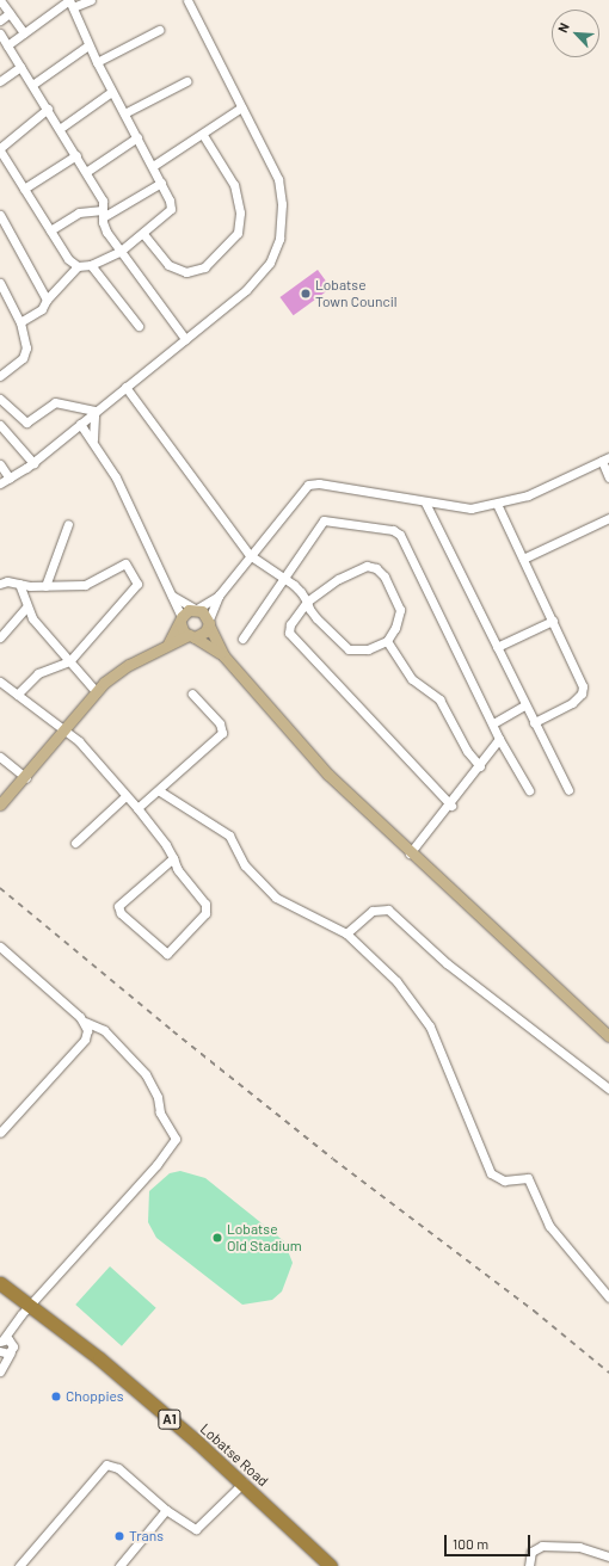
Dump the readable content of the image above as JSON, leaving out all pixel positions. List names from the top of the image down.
{
  "streets": {
    "highway": ["A1", "Lobatse Road"]
  },
  "places": [
    "Lobatse Town Council",
    "Lobatse Old Stadium",
    "Choppies",
    "Trans"
  ],
  "scale_bar": "100 m",
  "north": "top left"
}
